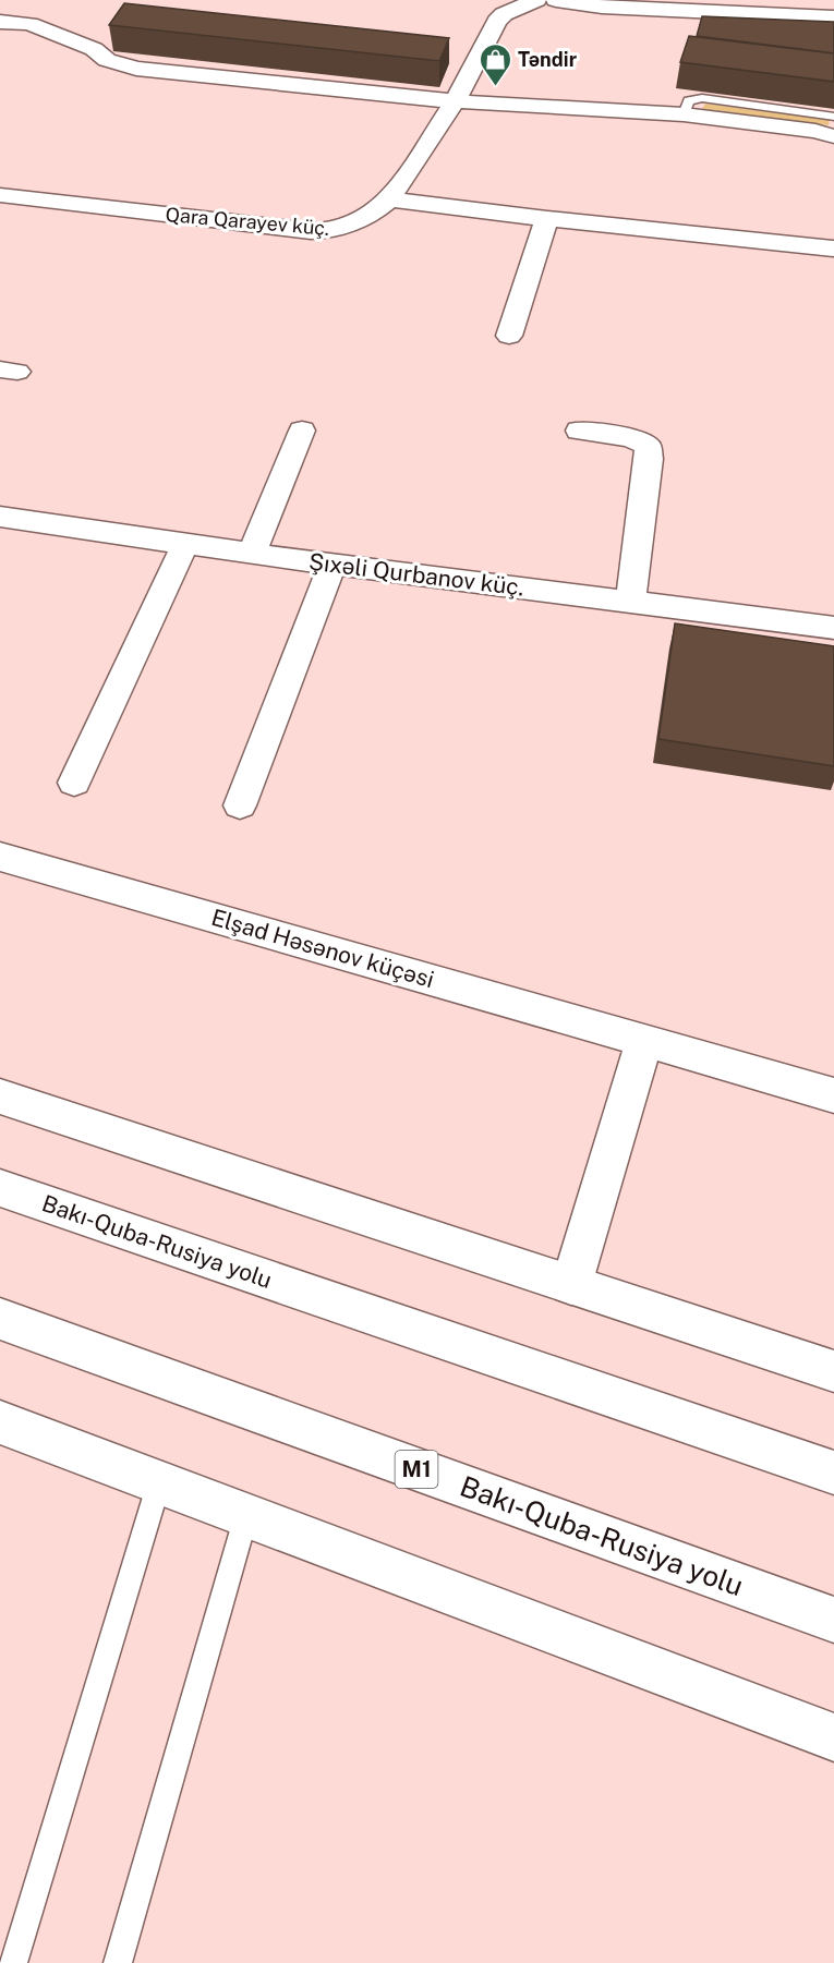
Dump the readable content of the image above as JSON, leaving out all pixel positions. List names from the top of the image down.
{
  "streets": {
    "main road": [
      "Qara Qarayev küç.",
      "Şıxəli Qurbanov küç.",
      "Elşad Həsənov küçəsi",
      "Bakı-Quba-Rusiya yolu",
      "M1"
    ]
  },
  "places": {
    "shop": ["Təndir"]
  }
}
